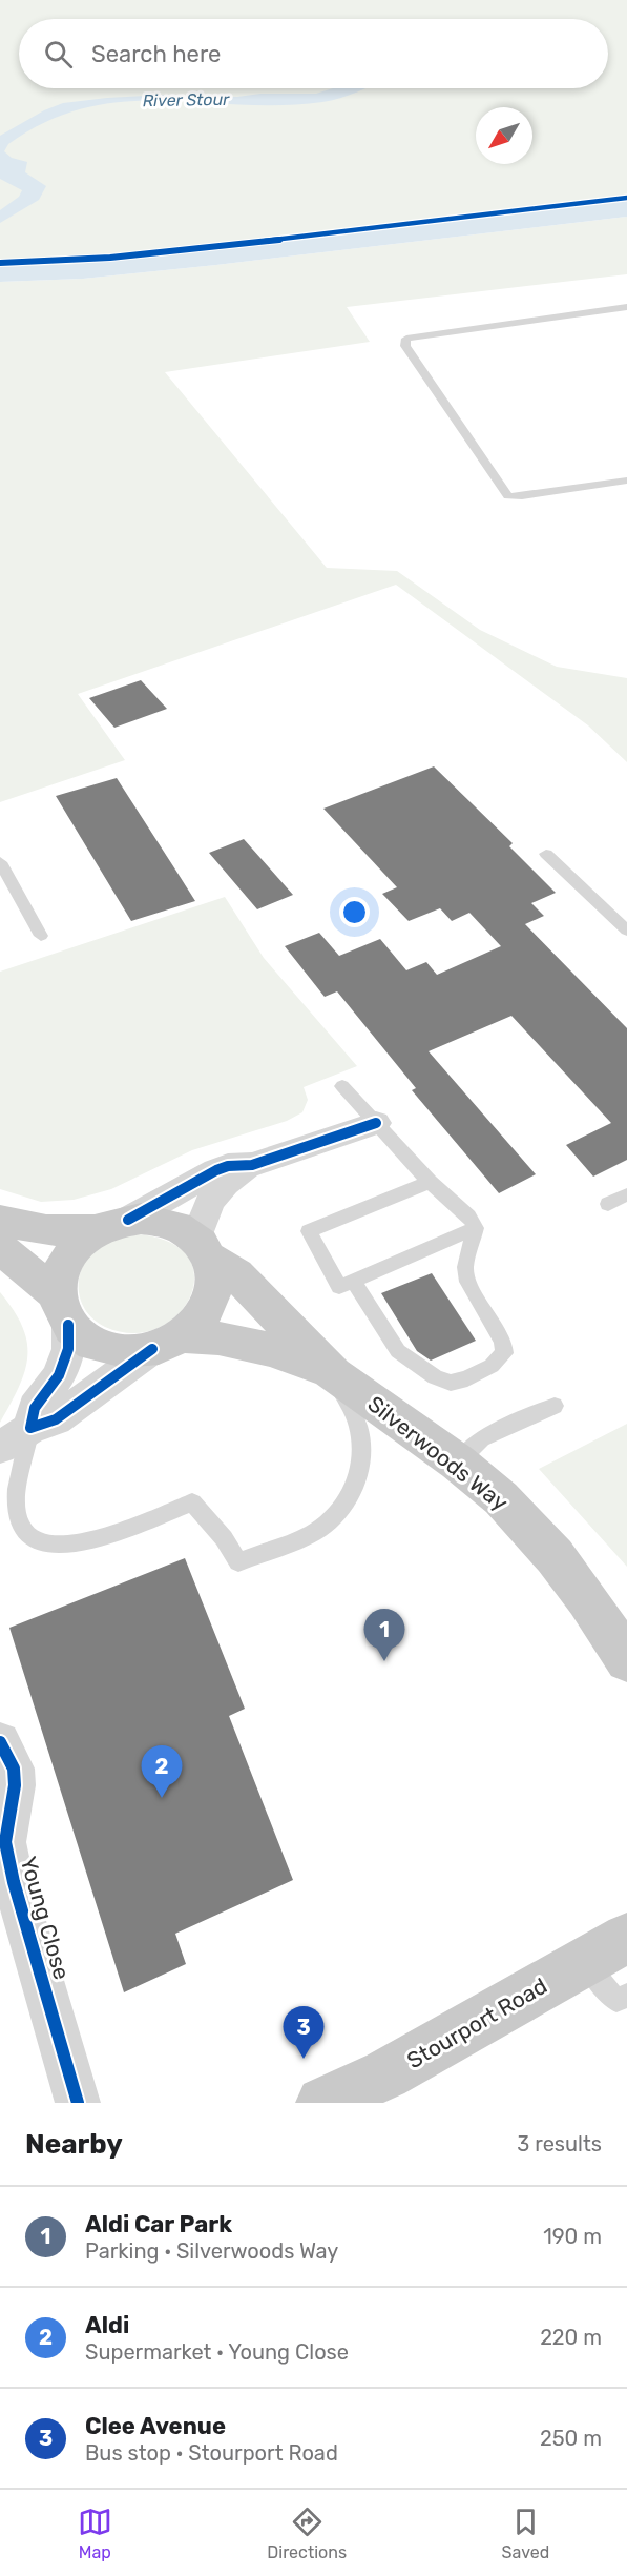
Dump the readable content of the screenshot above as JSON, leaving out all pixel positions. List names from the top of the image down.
{
  "streets": {
    "main road": ["Silverwoods Way", "Stourport Road"],
    "street": ["Young Close"]
  },
  "water": ["River Stour"],
  "north": "bottom left",
  "page": {
    "search": "Search here",
    "pins": ["1", "2", "3"],
    "heading": ["Nearby", "3 results"],
    "list": [
      {
        "mark": "1",
        "name": "Aldi Car Park",
        "note": "Parking · Silverwoods Way",
        "value": "190 m"
      },
      {
        "mark": "2",
        "name": "Aldi",
        "note": "Supermarket · Young Close",
        "value": "220 m"
      },
      {
        "mark": "3",
        "name": "Clee Avenue",
        "note": "Bus stop · Stourport Road",
        "value": "250 m"
      }
    ],
    "nav": ["Map", "Directions", "Saved"]
  }
}
